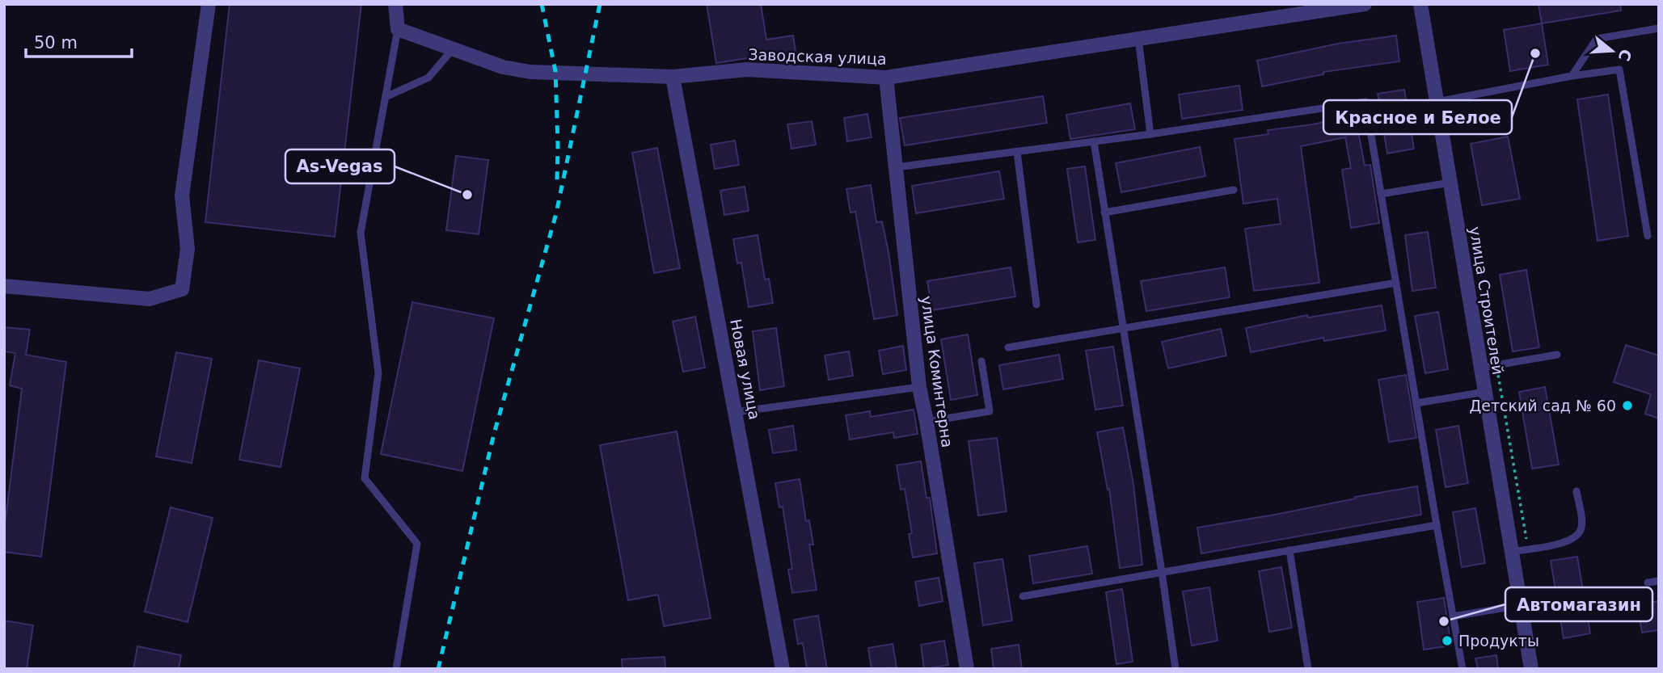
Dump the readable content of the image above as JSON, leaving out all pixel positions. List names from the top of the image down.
{
  "streets": {
    "street": [
      "Заводская улица",
      "улица Строителей",
      "Новая улица",
      "улица Коминтерна"
    ]
  },
  "crossings": [
    ["Заводская улица", "Новая улица"],
    ["Заводская улица", "улица Коминтерна"]
  ],
  "places": [
    "Красное и Белое",
    "As-Vegas",
    "Детский сад № 60",
    "Автомагазин",
    "Продукты"
  ],
  "scale_bar": "50 m",
  "north": "right"
}
